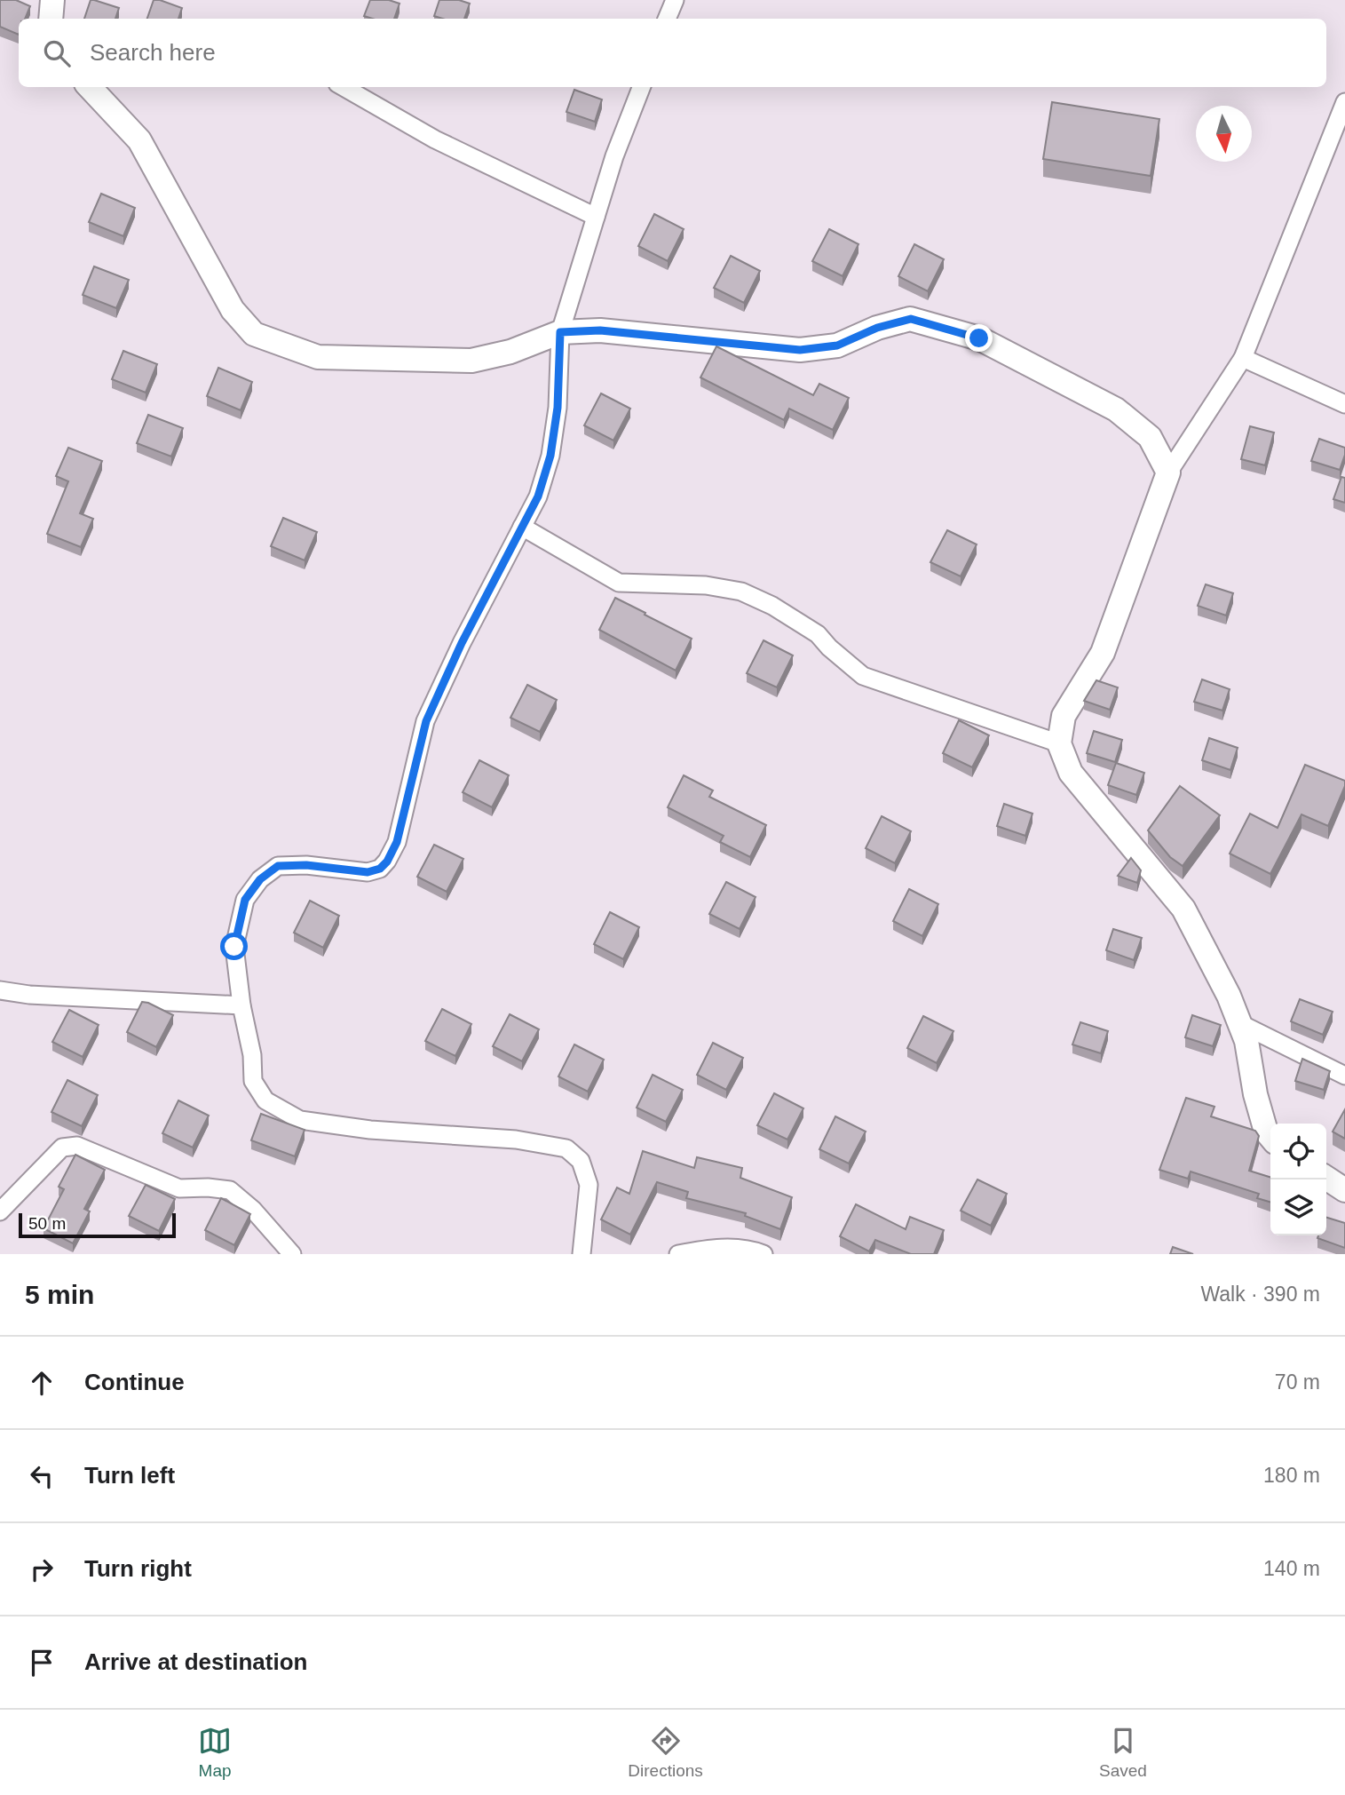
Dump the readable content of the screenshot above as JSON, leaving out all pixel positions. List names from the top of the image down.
{
  "scale_bar": "50 m",
  "north": "bottom",
  "page": {
    "search": "Search here",
    "scale": "50 m",
    "heading": ["5 min", "Walk · 390 m"],
    "list": [
      ["Continue", "70 m"],
      ["Turn left", "180 m"],
      ["Turn right", "140 m"],
      "Arrive at destination"
    ],
    "nav": ["Map", "Directions", "Saved"]
  }
}
